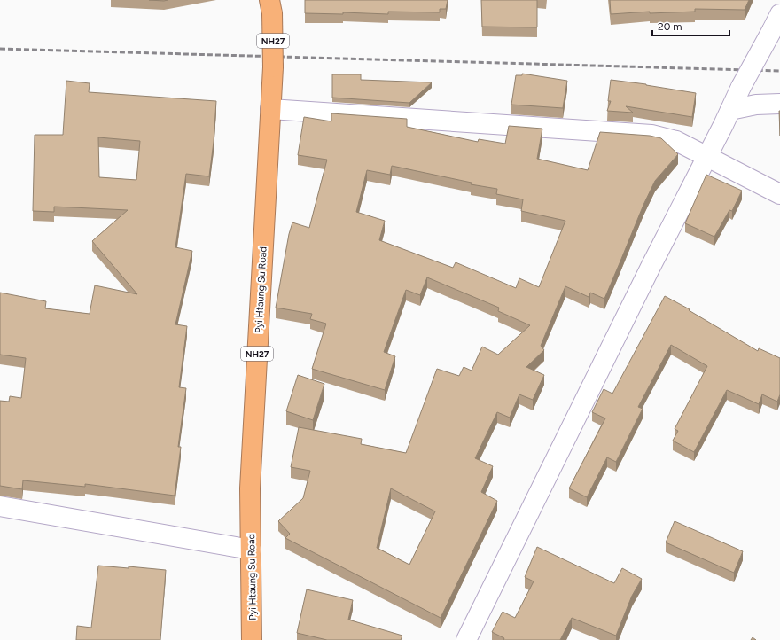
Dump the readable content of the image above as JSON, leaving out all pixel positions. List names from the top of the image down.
{
  "streets": {
    "highway": ["NH27", "Pyi Htaung Su Road"]
  },
  "scale_bar": "20 m"
}
